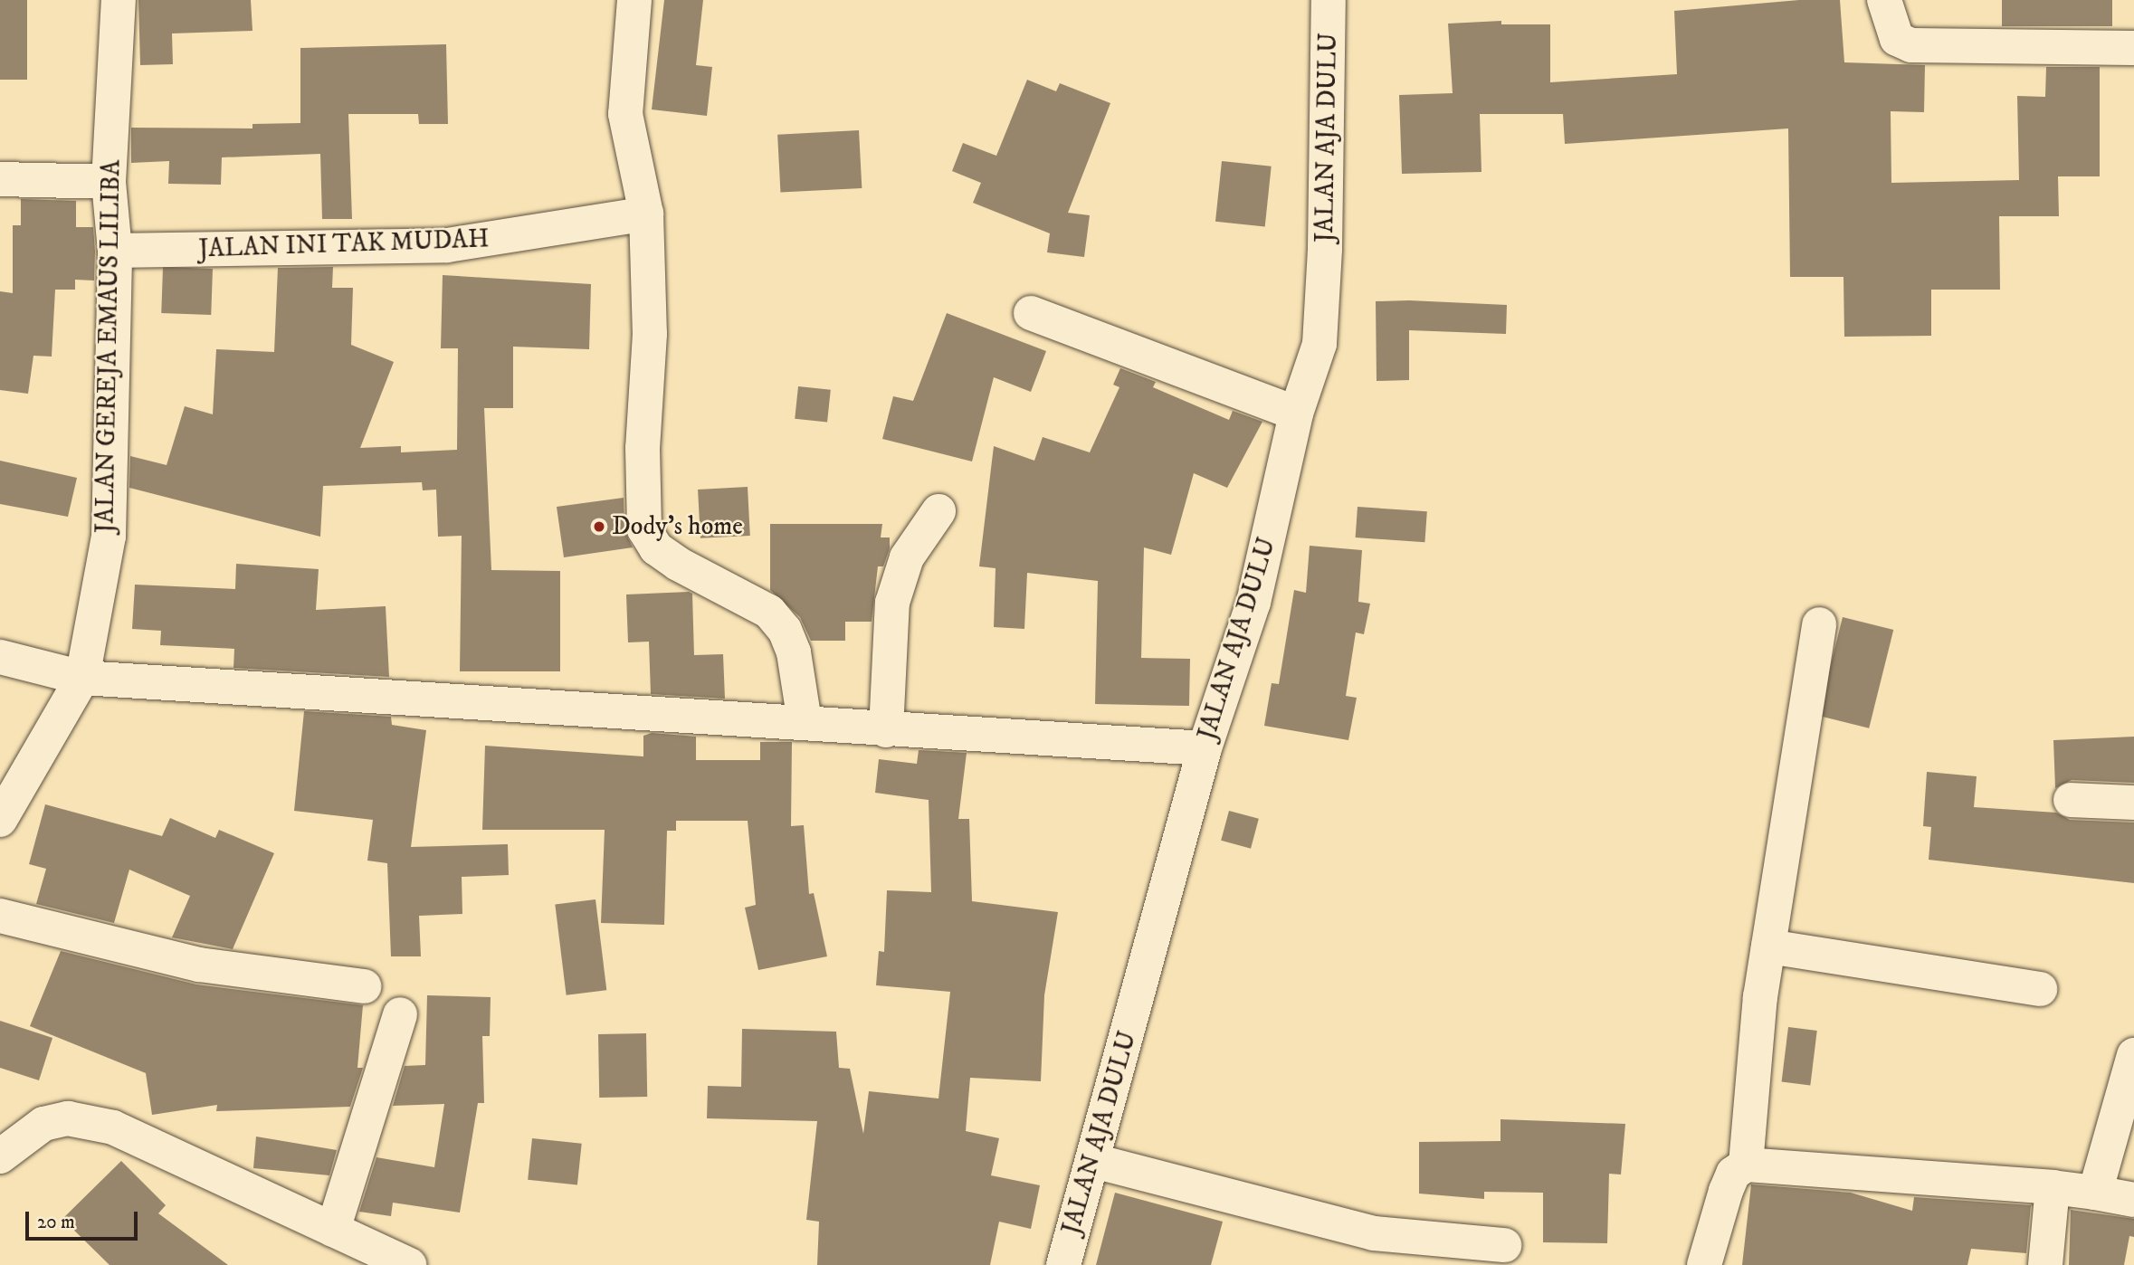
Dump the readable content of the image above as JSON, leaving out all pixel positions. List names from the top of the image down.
{
  "streets": {
    "street": ["JALAN AJA DULU", "JALAN INI TAK MUDAH", "JALAN GEREJA EMAUS LILIBA"]
  },
  "crossings": [
    ["JALAN INI TAK MUDAH", "JALAN GEREJA EMAUS LILIBA"]
  ],
  "places": ["Dody's home"],
  "scale_bar": "20 m"
}
